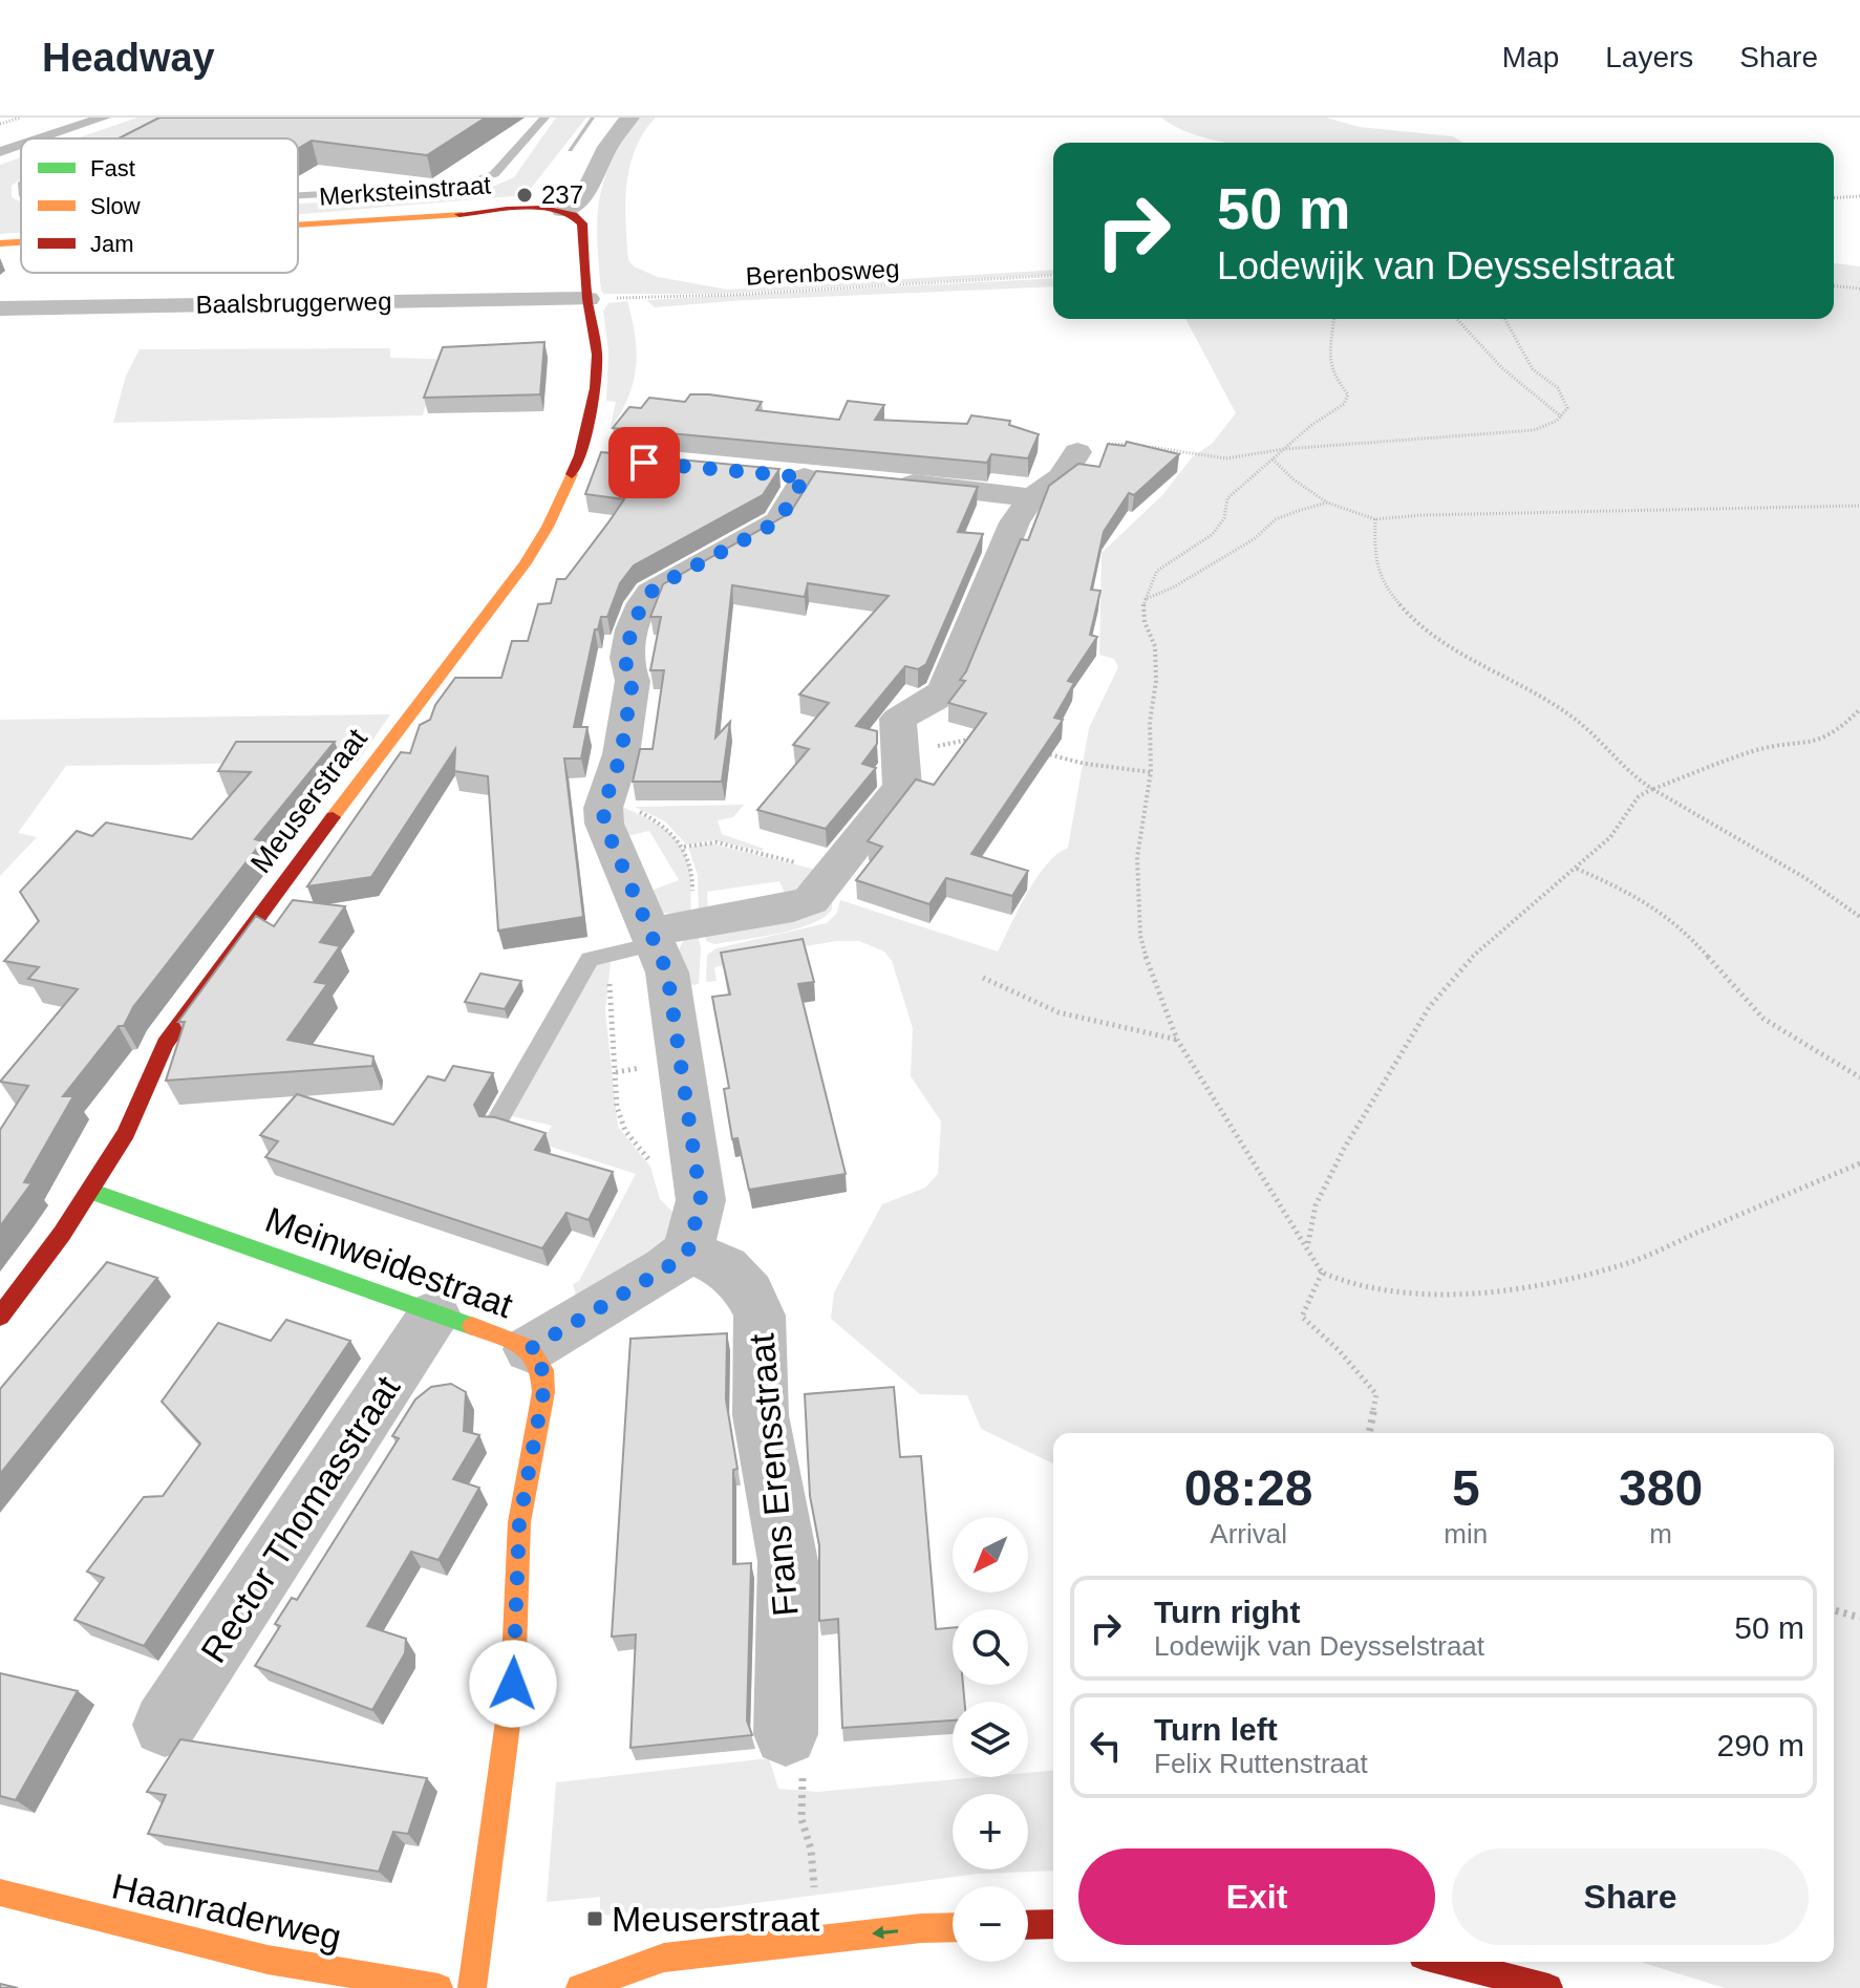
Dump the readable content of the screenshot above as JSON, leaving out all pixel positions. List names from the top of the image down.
{
  "streets": {
    "street": [
      "Merksteinstraat",
      "Baalsbruggerweg",
      "Meuserstraat",
      "Meinweidestraat",
      "Frans Erensstraat",
      "Rector Thomasstraat",
      "Haanraderweg"
    ],
    "path": ["Berenbosweg"]
  },
  "crossings": [
    ["Merksteinstraat", "Meuserstraat"],
    ["Berenbosweg", "Baalsbruggerweg"],
    ["Berenbosweg", "Meuserstraat"],
    ["Baalsbruggerweg", "Meuserstraat"],
    ["Meuserstraat", "Meinweidestraat"],
    ["Meinweidestraat", "Rector Thomasstraat"]
  ],
  "places": {
    "other": ["237"],
    "transit": ["Meuserstraat"]
  },
  "legend": ["Fast", "Slow", "Jam"],
  "north": "bottom left",
  "page": {
    "header": "Headway",
    "nav": ["Map", "Layers", "Share"],
    "turn": ["50 m", "Lodewijk van Deysselstraat"],
    "eta": [
      "08:28",
      "Arrival",
      "5",
      "min",
      "380",
      "m"
    ],
    "map_buttons": ["+", "−"],
    "list": [
      {
        "name": "Turn right",
        "note": "Lodewijk van Deysselstraat",
        "value": "50 m"
      },
      {
        "name": "Turn left",
        "note": "Felix Ruttenstraat",
        "value": "290 m"
      }
    ],
    "buttons": ["Exit", "Share"]
  }
}
